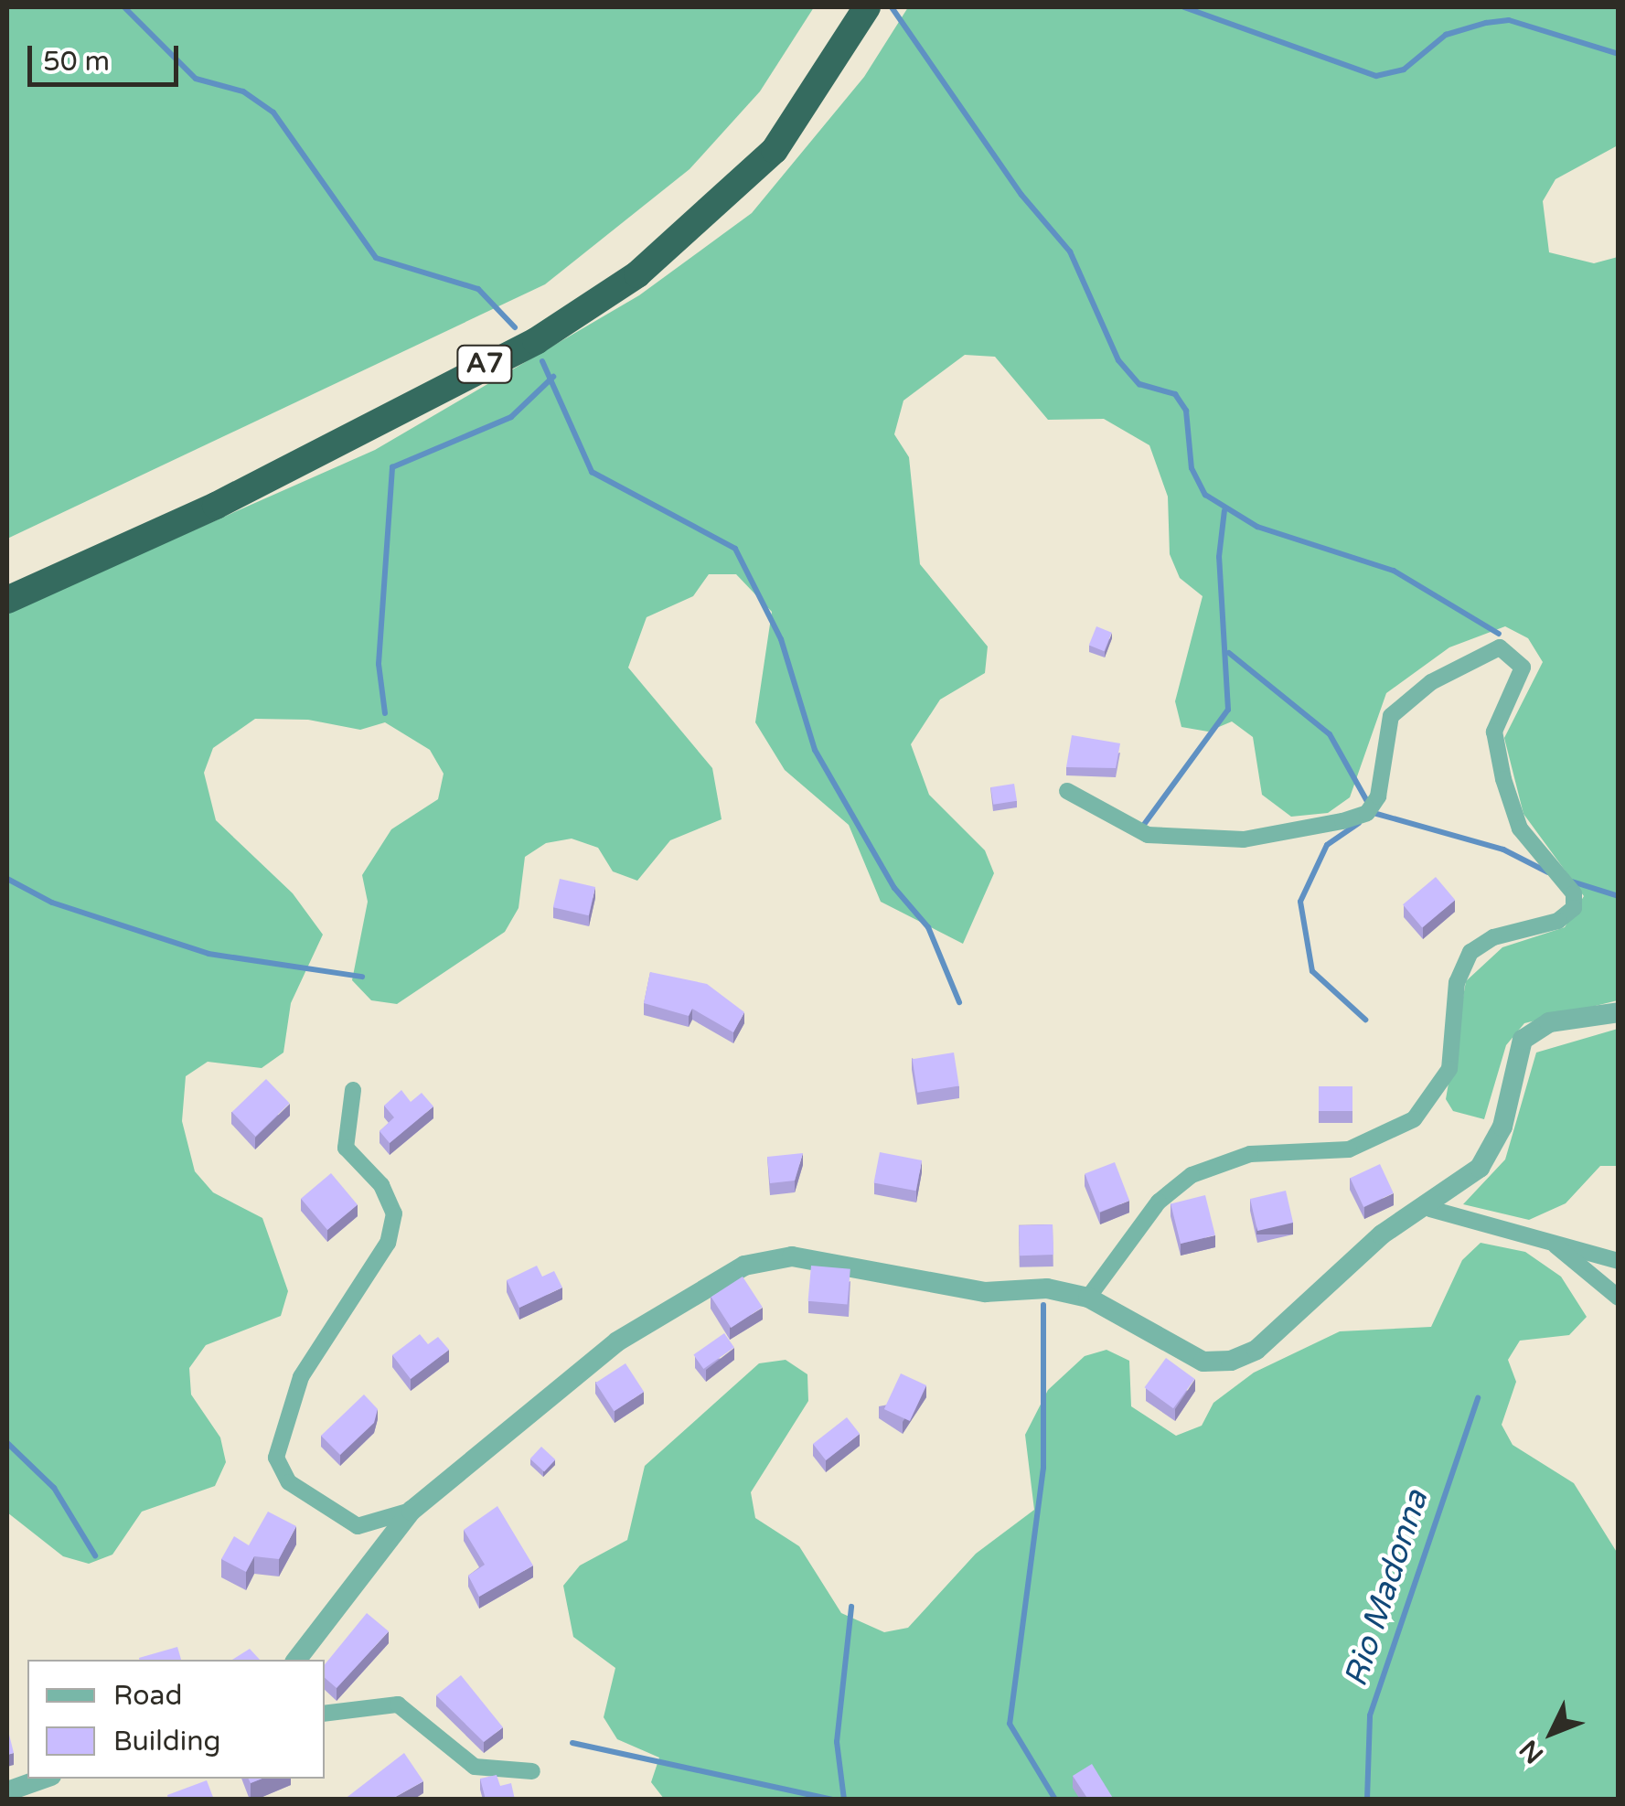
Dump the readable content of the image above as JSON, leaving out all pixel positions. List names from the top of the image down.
{
  "streets": {
    "highway": ["A7"]
  },
  "water": ["Rio Madonna"],
  "legend": ["Road", "Building"],
  "scale_bar": "50 m",
  "north": "bottom left"
}
